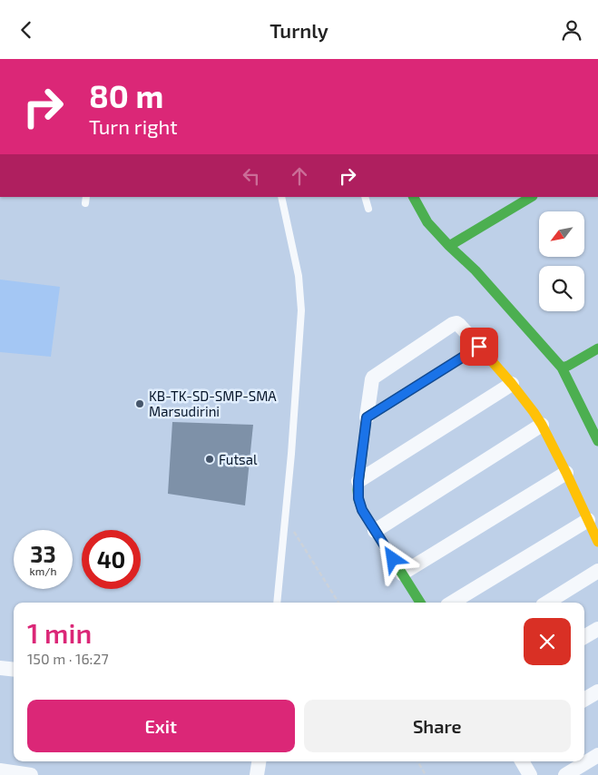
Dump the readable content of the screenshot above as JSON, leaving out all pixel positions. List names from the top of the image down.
{
  "places": ["KB-TK-SD-SMP-SMA Marsudirini", "Futsal"],
  "north": "bottom left",
  "page": {
    "header": "Turnly",
    "turn": ["80 m", "Turn right"],
    "speed": "33 km/h",
    "limit": "40",
    "heading": ["1 min", "150 m · 16:27"],
    "buttons": ["Exit", "Share"]
  }
}
